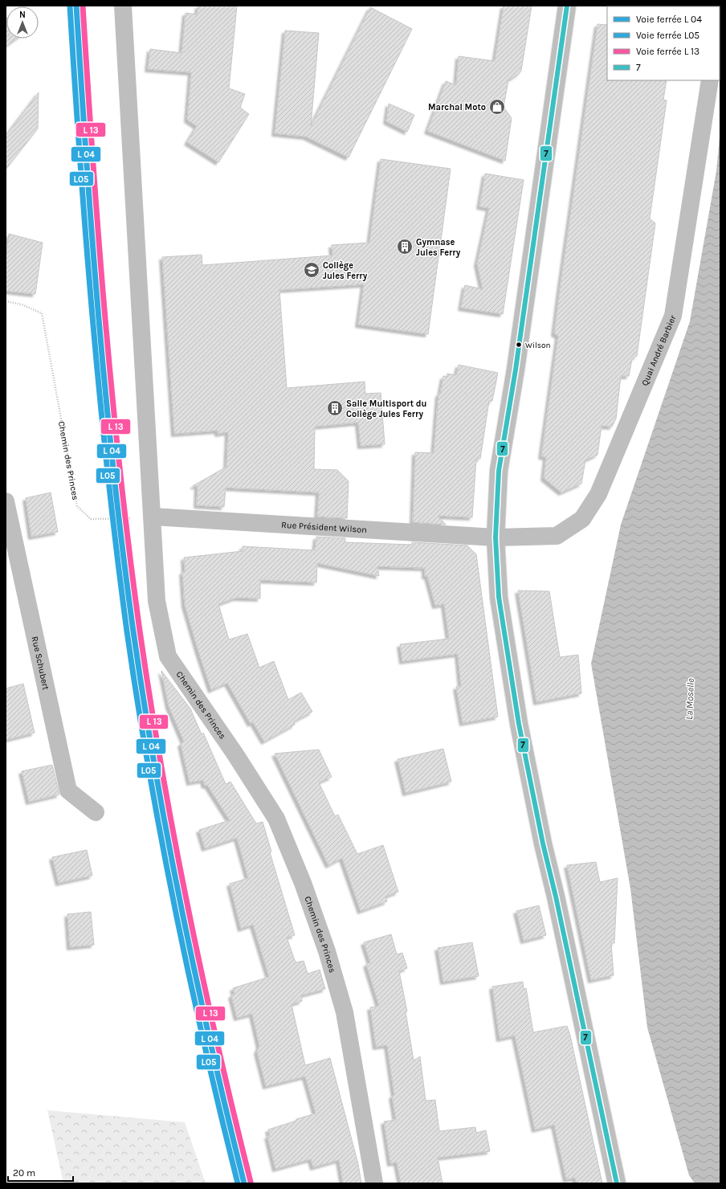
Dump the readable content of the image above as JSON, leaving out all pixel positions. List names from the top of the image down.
{
  "streets": {
    "street": [
      "Quai André Barbier",
      "Chemin des Princes",
      "Rue Président Wilson",
      "Rue Schubert"
    ]
  },
  "crossings": [
    ["Quai André Barbier", "Rue Président Wilson"],
    ["Chemin des Princes", "Rue Président Wilson"]
  ],
  "water": ["La Moselle"],
  "places": {
    "shop": ["Marchal Moto"],
    "building": ["Gymnase Jules Ferry", "Salle Multisport du Collège Jules Ferry"],
    "school or university": ["Collège Jules Ferry"],
    "other": ["Wilson"]
  },
  "lines": ["transit line 7", "rail line L05"],
  "legend": [
    "Voie ferrée L 04",
    "Voie ferrée L05",
    "Voie ferrée L 13",
    "7"
  ],
  "scale_bar": "20 m",
  "north": "top"
}
